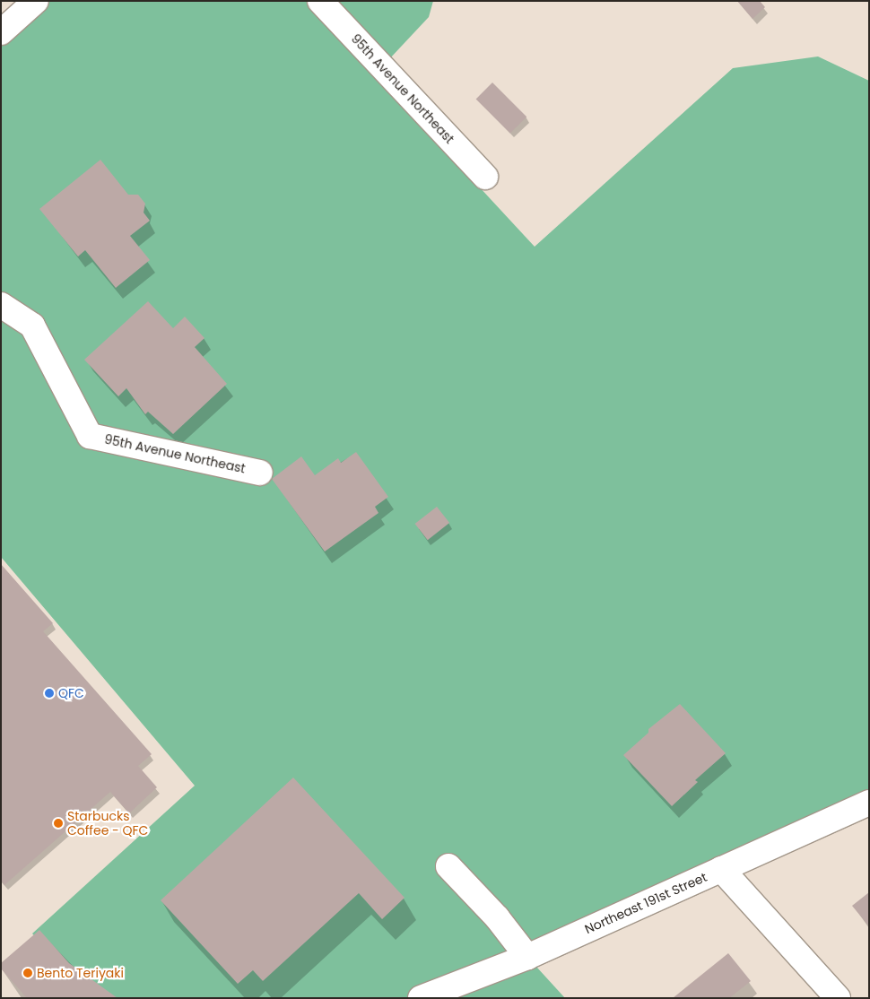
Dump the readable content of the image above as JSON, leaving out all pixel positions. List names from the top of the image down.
{
  "streets": {
    "street": ["95th Avenue Northeast", "Northeast 191st Street"]
  },
  "places": ["QFC", "Starbucks Coffee - QFC", "Bento Teriyaki"]
}
